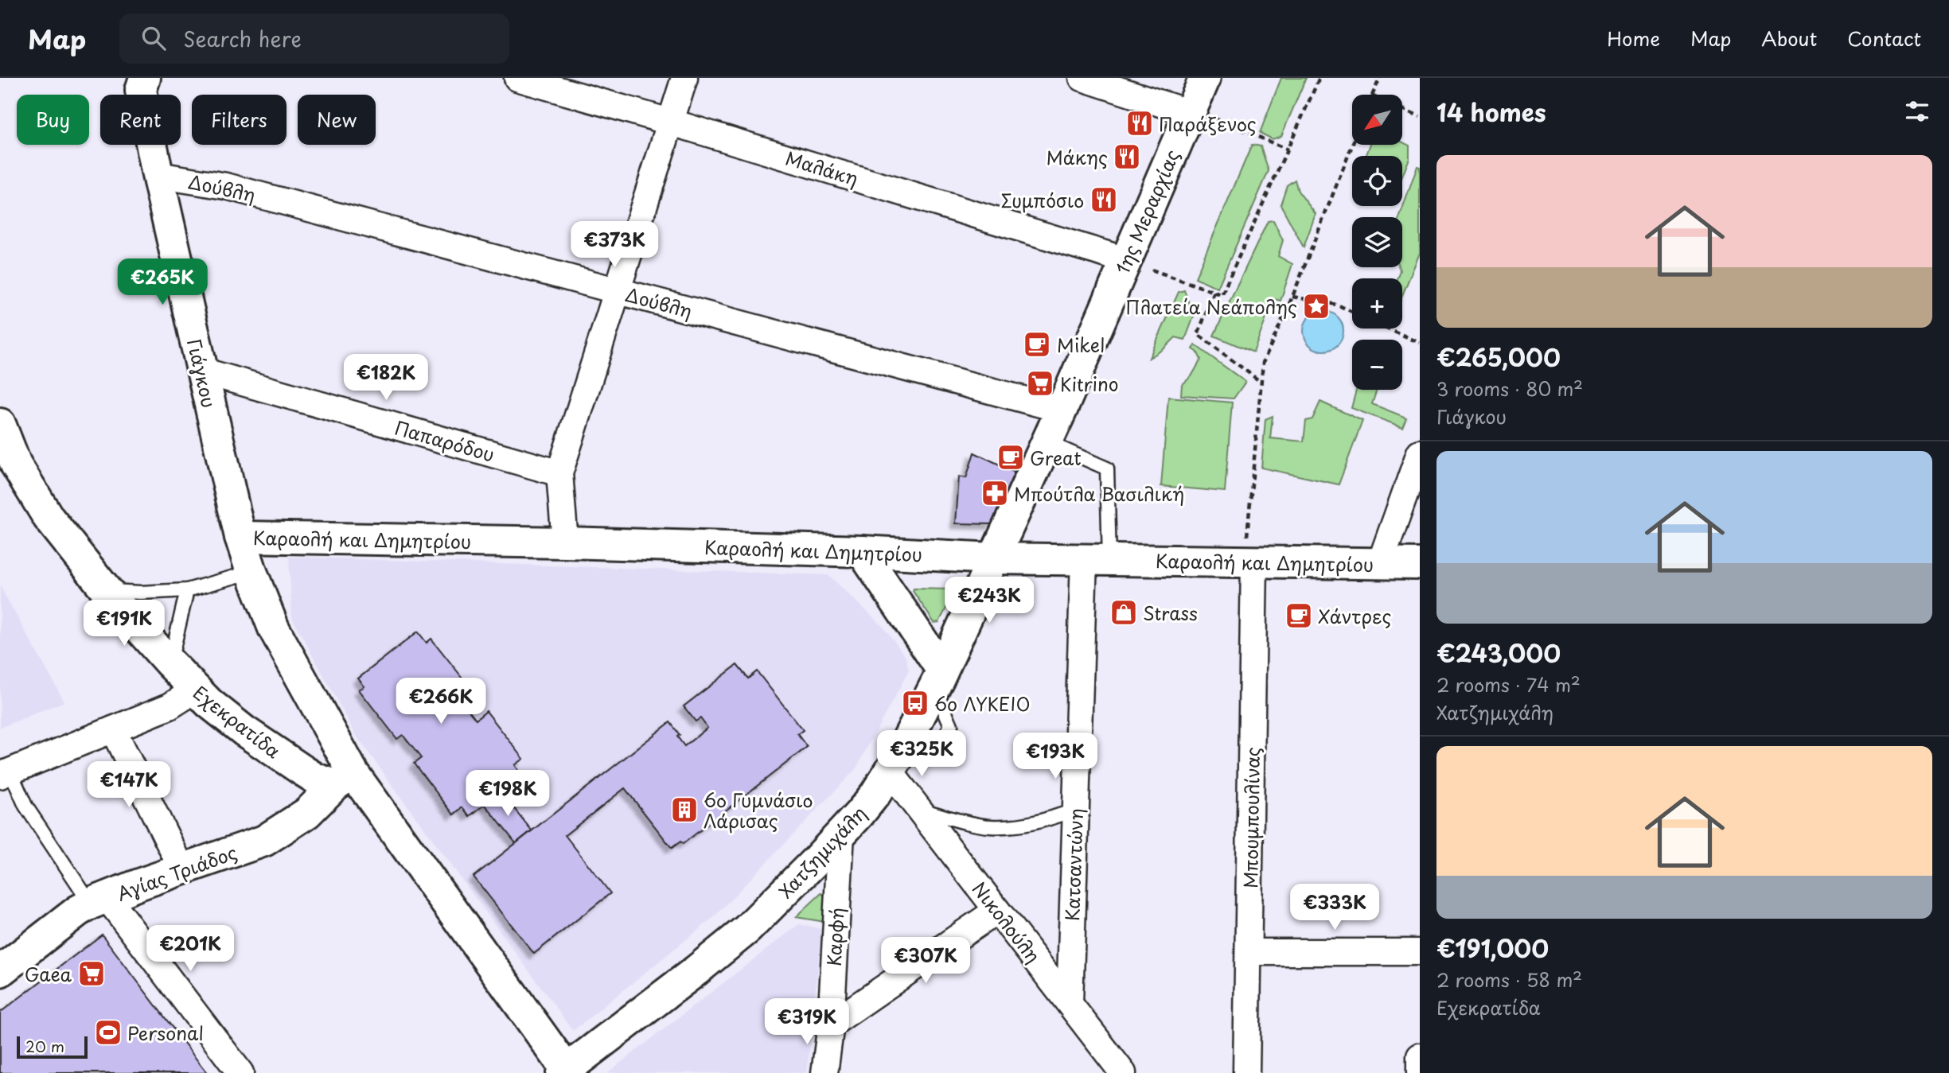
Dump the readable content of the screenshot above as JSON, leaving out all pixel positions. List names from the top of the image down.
{
  "streets": {
    "street": [
      "Μαλάκη",
      "Δούβλη",
      "1ης Μεραρχίας",
      "Γιάγκου",
      "Παπαρόδου",
      "Καραολή και Δημητρίου",
      "Εχεκρατίδα",
      "Μπουμπουλίνας",
      "Χατζημιχάλη",
      "Κατσαντώνη",
      "Αγίας Τριάδος",
      "Νικολούλη",
      "Καρφή"
    ]
  },
  "crossings": [
    ["Μαλάκη", "1ης Μεραρχίας"],
    ["Δούβλη", "1ης Μεραρχίας"],
    ["Δούβλη", "Γιάγκου"],
    ["1ης Μεραρχίας", "Καραολή και Δημητρίου"],
    ["1ης Μεραρχίας", "Χατζημιχάλη"],
    ["Γιάγκου", "Παπαρόδου"],
    ["Γιάγκου", "Καραολή και Δημητρίου"],
    ["Γιάγκου", "Εχεκρατίδα"],
    ["Γιάγκου", "Χατζημιχάλη"],
    ["Γιάγκου", "Αγίας Τριάδος"],
    ["Καραολή και Δημητρίου", "Μπουμπουλίνας"],
    ["Καραολή και Δημητρίου", "Χατζημιχάλη"],
    ["Καραολή και Δημητρίου", "Κατσαντώνη"],
    ["Εχεκρατίδα", "Αγίας Τριάδος"],
    ["Χατζημιχάλη", "Νικολούλη"],
    ["Χατζημιχάλη", "Καρφή"],
    ["Κατσαντώνη", "Νικολούλη"]
  ],
  "places": {
    "restaurant": ["Παράξενος", "Μάκης", "Συμπόσιο"],
    "place": ["Πλατεία Νεάπολης"],
    "cafe": ["Mikel", "Great", "Χάντρες"],
    "supermarket": ["Kitrino", "Gaea"],
    "pharmacy": ["Μπούτλα Βασιλική"],
    "shop": ["Strass"],
    "bus stop": ["6o ΛΥΚΕΙΟ"],
    "building": ["6ο Γυμνάσιο Λάρισας"],
    "sports": ["Personal"]
  },
  "scale_bar": "20 m",
  "north": "bottom left",
  "page": {
    "header": "Map",
    "search": "Search here",
    "nav": [
      "Home",
      "Map",
      "About",
      "Contact"
    ],
    "heading": "14 homes",
    "map_buttons": ["+", "−"],
    "chip": [
      "Buy",
      "Rent",
      "Filters",
      "New"
    ],
    "list": [
      {
        "name": "€265,000",
        "note": "3 rooms · 80 m² · Γιάγκου"
      },
      {
        "name": "€243,000",
        "note": "2 rooms · 74 m² · Χατζημιχάλη"
      },
      {
        "name": "€191,000",
        "note": "2 rooms · 58 m² · Εχεκρατίδα"
      }
    ],
    "price": [
      "€373K",
      "€265K",
      "€182K",
      "€243K",
      "€191K",
      "€266K",
      "€325K",
      "€193K",
      "€147K",
      "€198K",
      "€333K",
      "€201K",
      "€307K",
      "€319K"
    ],
    "scale": "20 m"
  }
}
